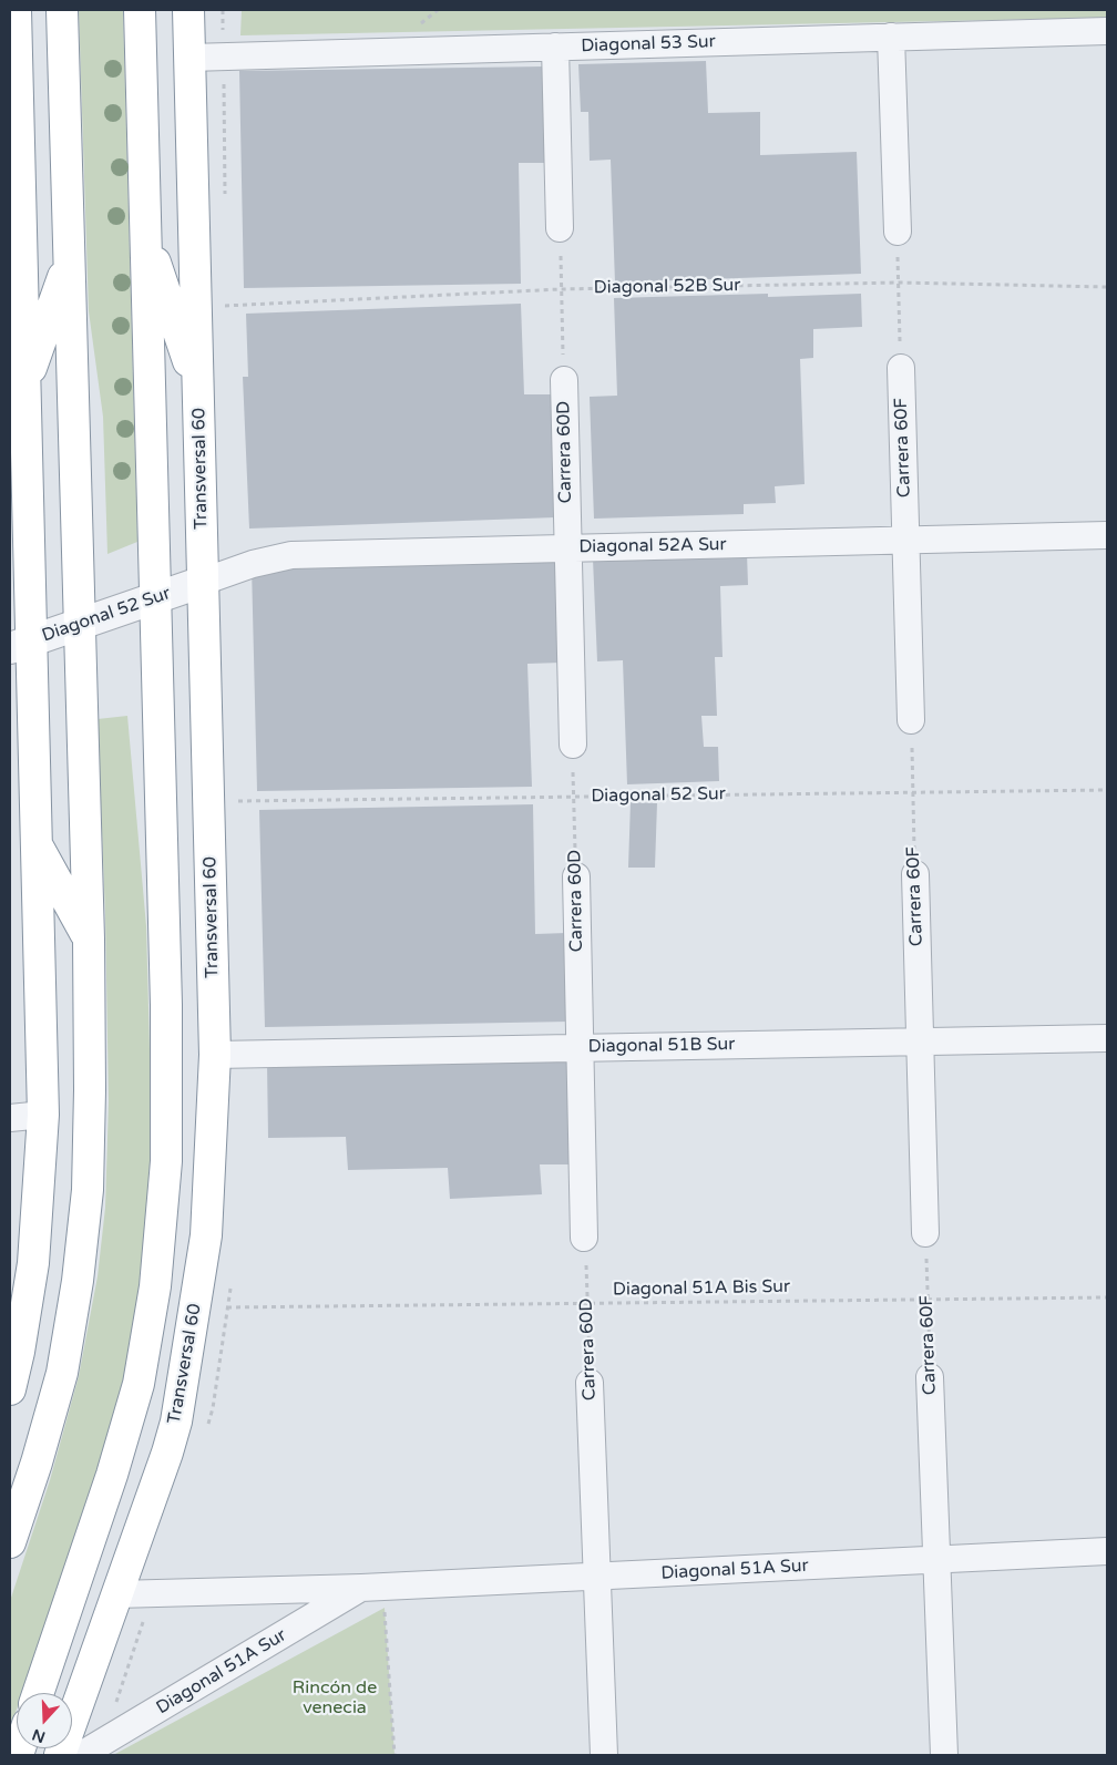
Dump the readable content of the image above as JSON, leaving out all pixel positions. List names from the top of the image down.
{
  "streets": {
    "highway": ["Transversal 60"],
    "street": [
      "Diagonal 53 Sur",
      "Carrera 60F",
      "Carrera 60D",
      "Diagonal 52A Sur",
      "Diagonal 52 Sur",
      "Diagonal 51B Sur",
      "Diagonal 51A Sur"
    ],
    "path": ["Diagonal 52B Sur", "Diagonal 51A Bis Sur"]
  },
  "crossings": [
    ["Diagonal 53 Sur", "Transversal 60"],
    ["Diagonal 52B Sur", "Carrera 60D"],
    ["Carrera 60F", "Diagonal 52A Sur"],
    ["Carrera 60F", "Diagonal 52 Sur"],
    ["Carrera 60F", "Diagonal 51B Sur"],
    ["Carrera 60F", "Diagonal 51A Bis Sur"],
    ["Carrera 60F", "Diagonal 51A Sur"],
    ["Carrera 60D", "Diagonal 52A Sur"],
    ["Carrera 60D", "Diagonal 52 Sur"],
    ["Carrera 60D", "Diagonal 51B Sur"],
    ["Carrera 60D", "Diagonal 51A Bis Sur"],
    ["Carrera 60D", "Diagonal 51A Sur"],
    ["Transversal 60", "Diagonal 52A Sur"],
    ["Transversal 60", "Diagonal 52 Sur"],
    ["Transversal 60", "Diagonal 51B Sur"],
    ["Transversal 60", "Diagonal 51A Bis Sur"],
    ["Transversal 60", "Diagonal 51A Sur"],
    ["Diagonal 52A Sur", "Diagonal 52 Sur"]
  ],
  "parks": ["Rincón de venecia"],
  "north": "bottom"
}
